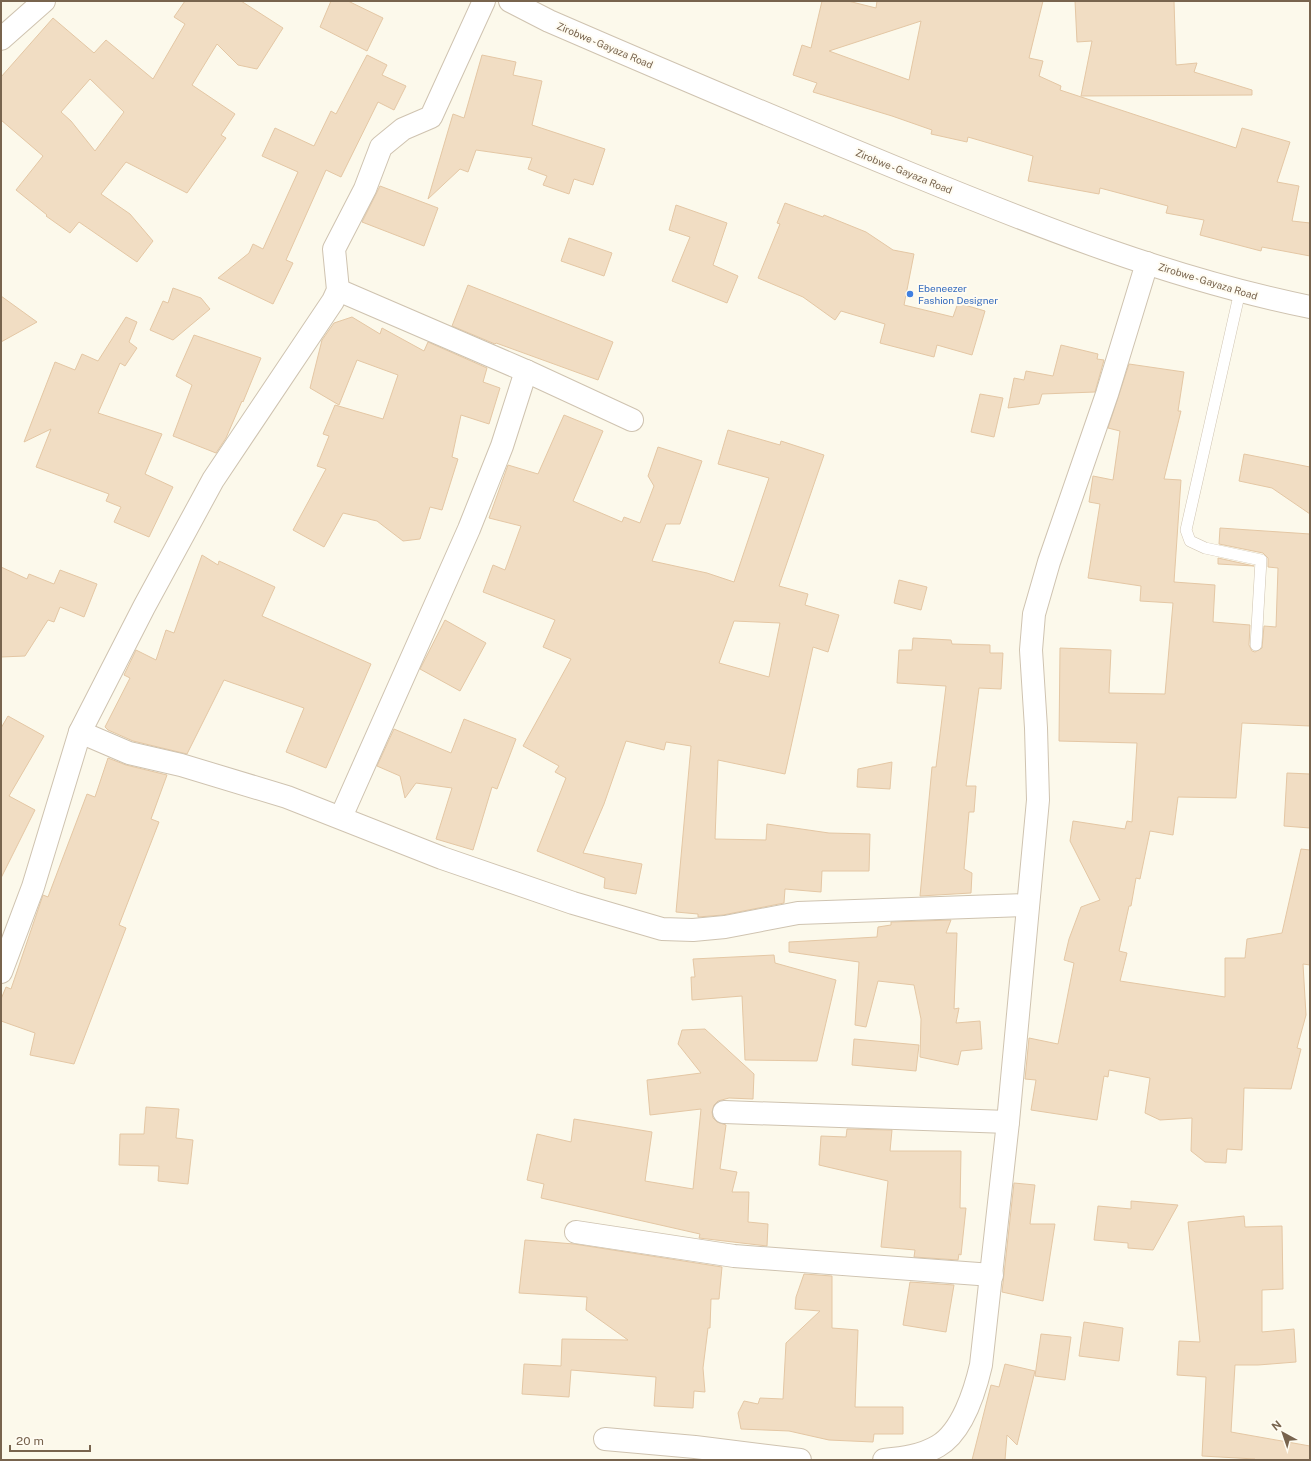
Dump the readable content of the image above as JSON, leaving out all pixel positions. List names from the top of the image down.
{
  "streets": {
    "street": ["Zirobwe - Gayaza Road"]
  },
  "places": ["Ebeneezer Fashion Designer"],
  "scale_bar": "20 m",
  "north": "top left"
}
